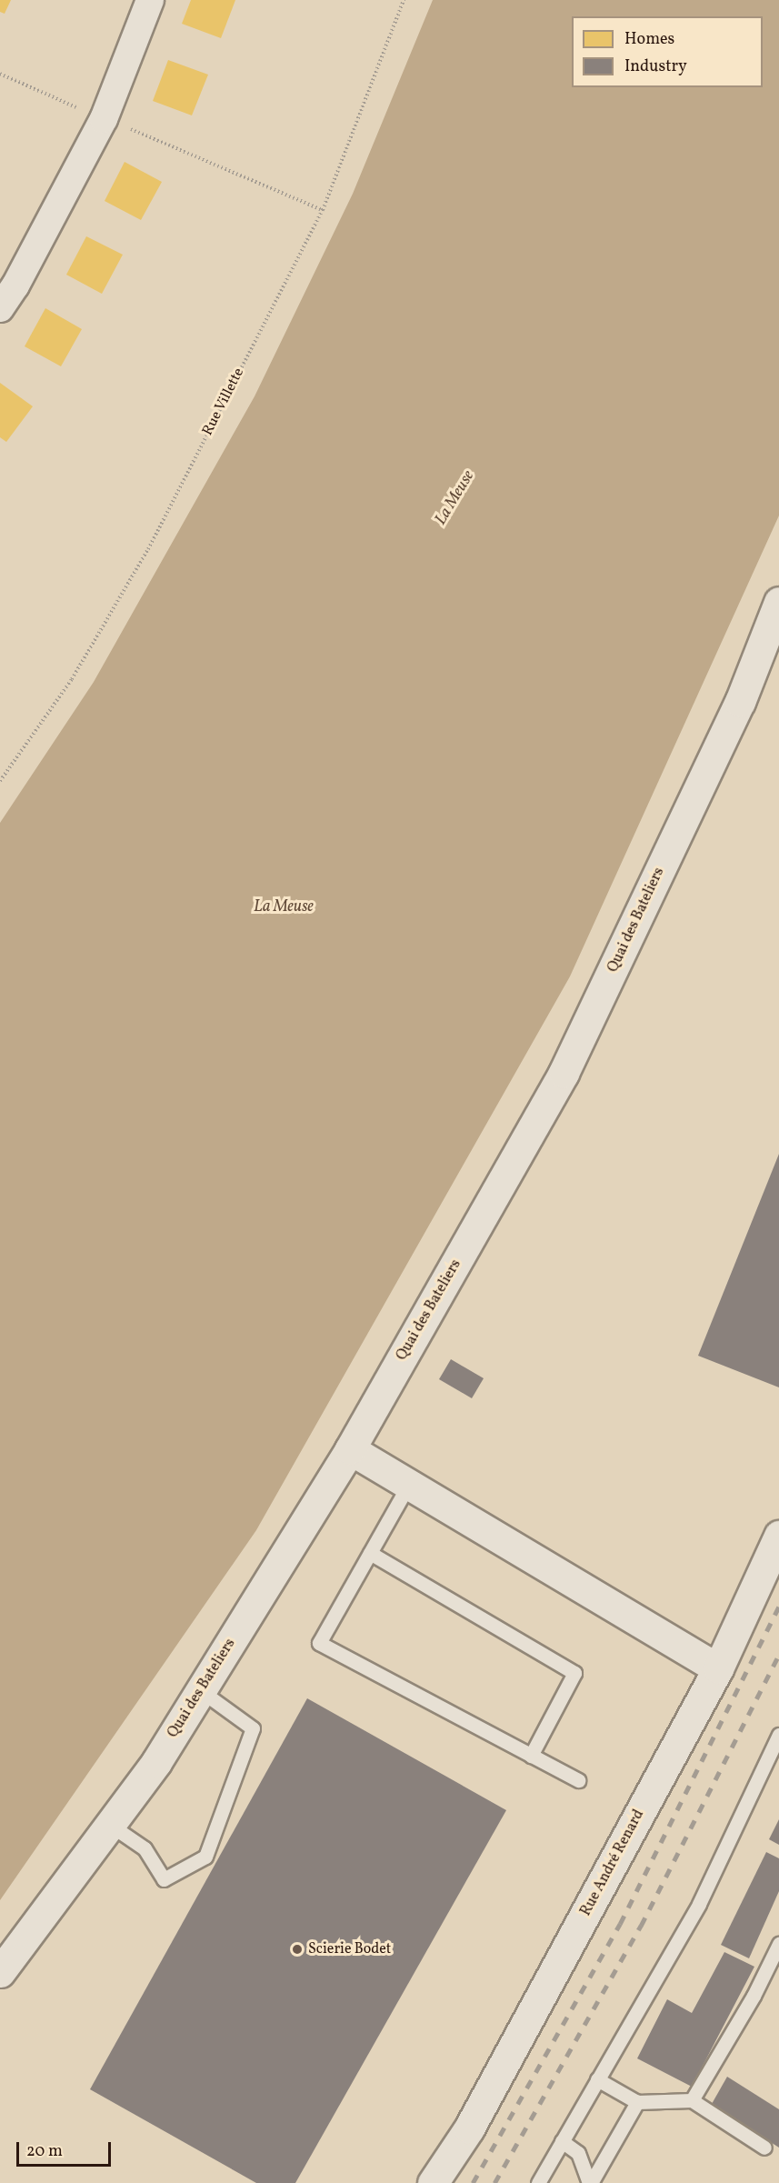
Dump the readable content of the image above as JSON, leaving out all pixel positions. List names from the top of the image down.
{
  "streets": {
    "street": ["Quai des Bateliers", "Rue André Renard"],
    "path": ["Rue Villette"]
  },
  "water": ["La Meuse"],
  "places": ["Scierie Bodet"],
  "legend": ["Homes", "Industry"],
  "scale_bar": "20 m"
}
